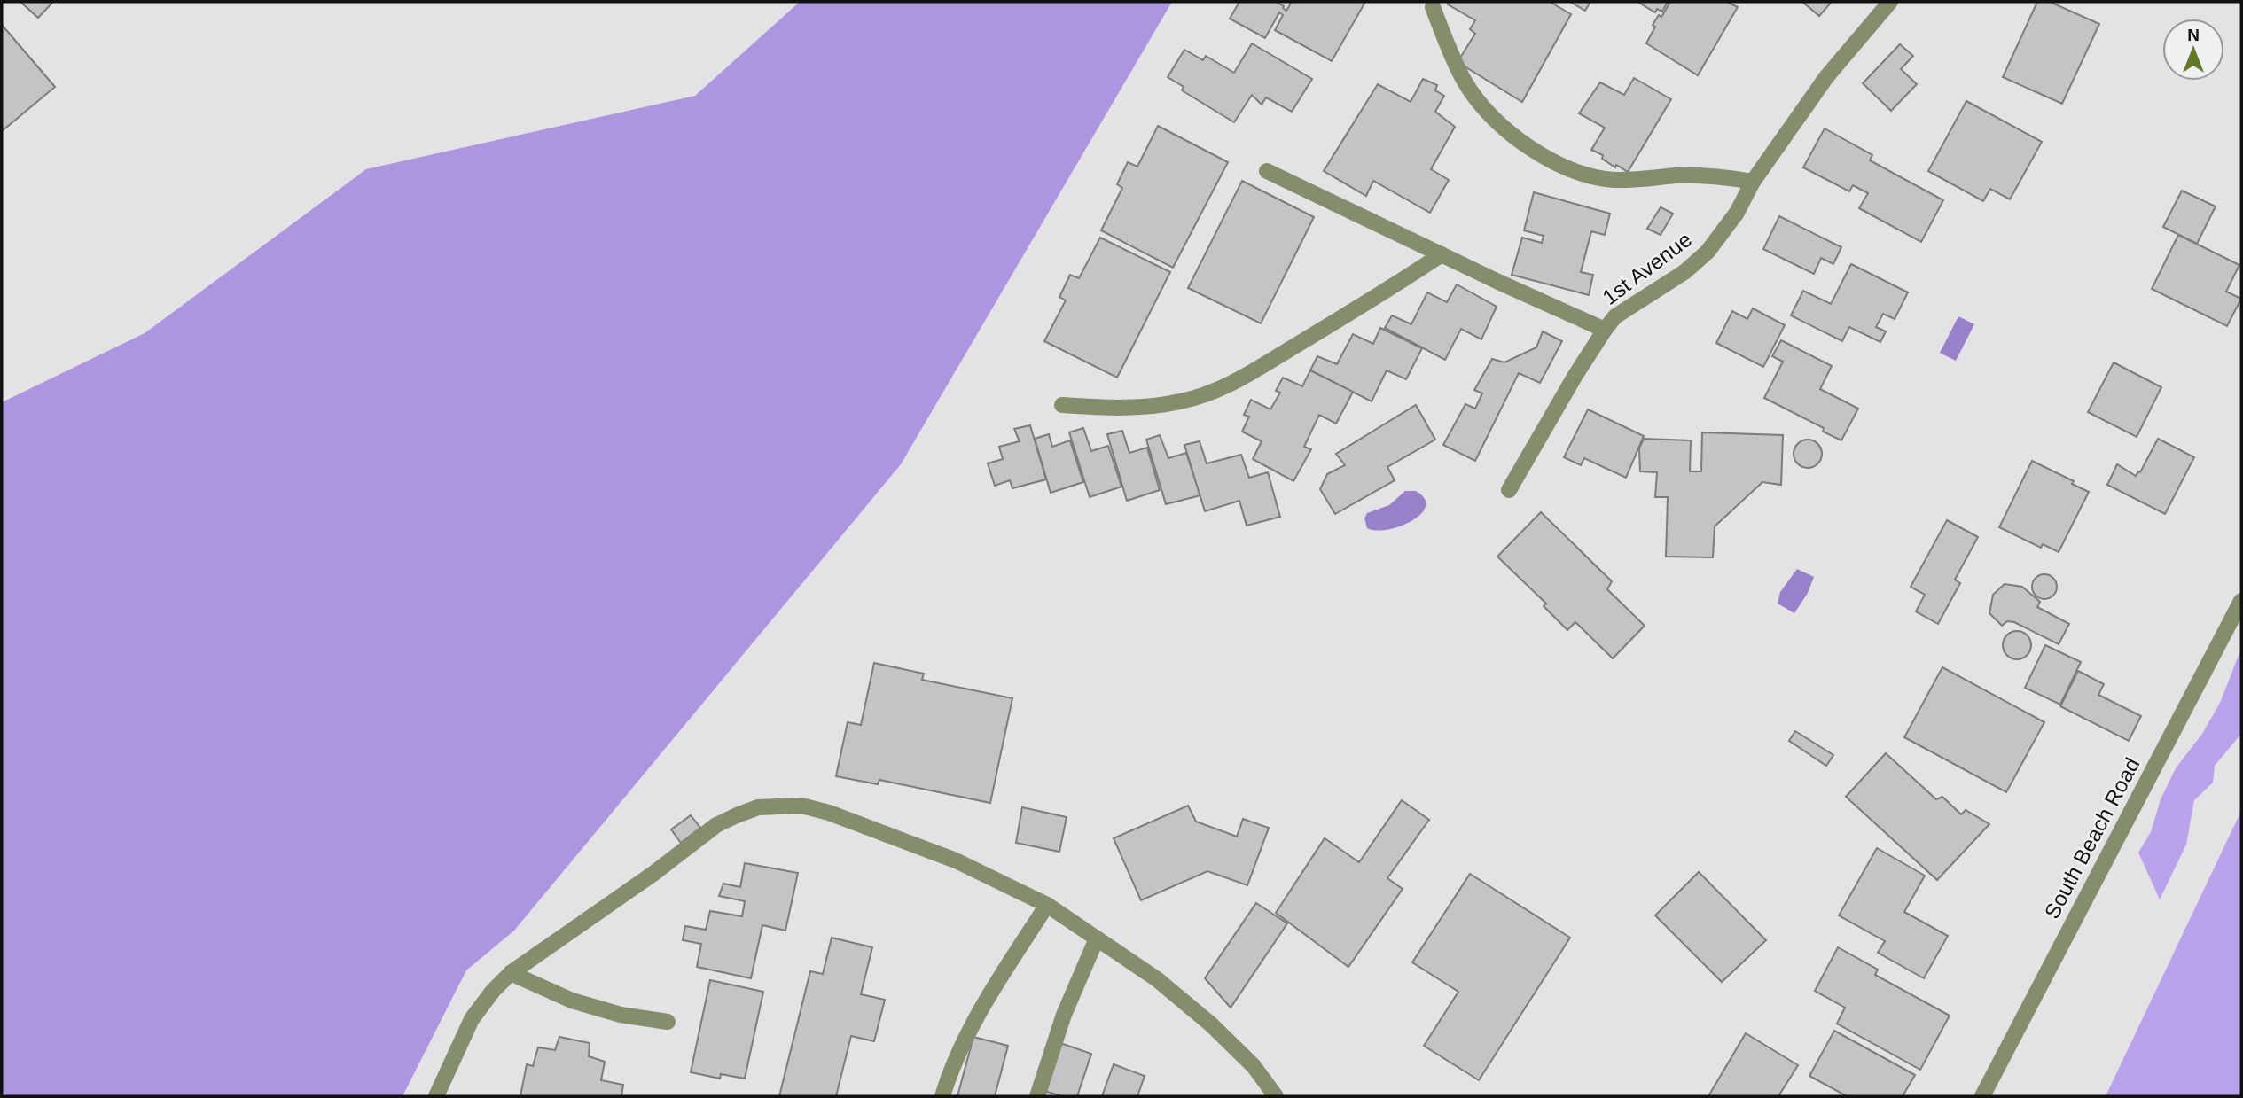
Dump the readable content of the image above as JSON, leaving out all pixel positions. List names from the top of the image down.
{
  "streets": {
    "street": ["1st Avenue", "South Beach Road"]
  },
  "north": "top"
}
